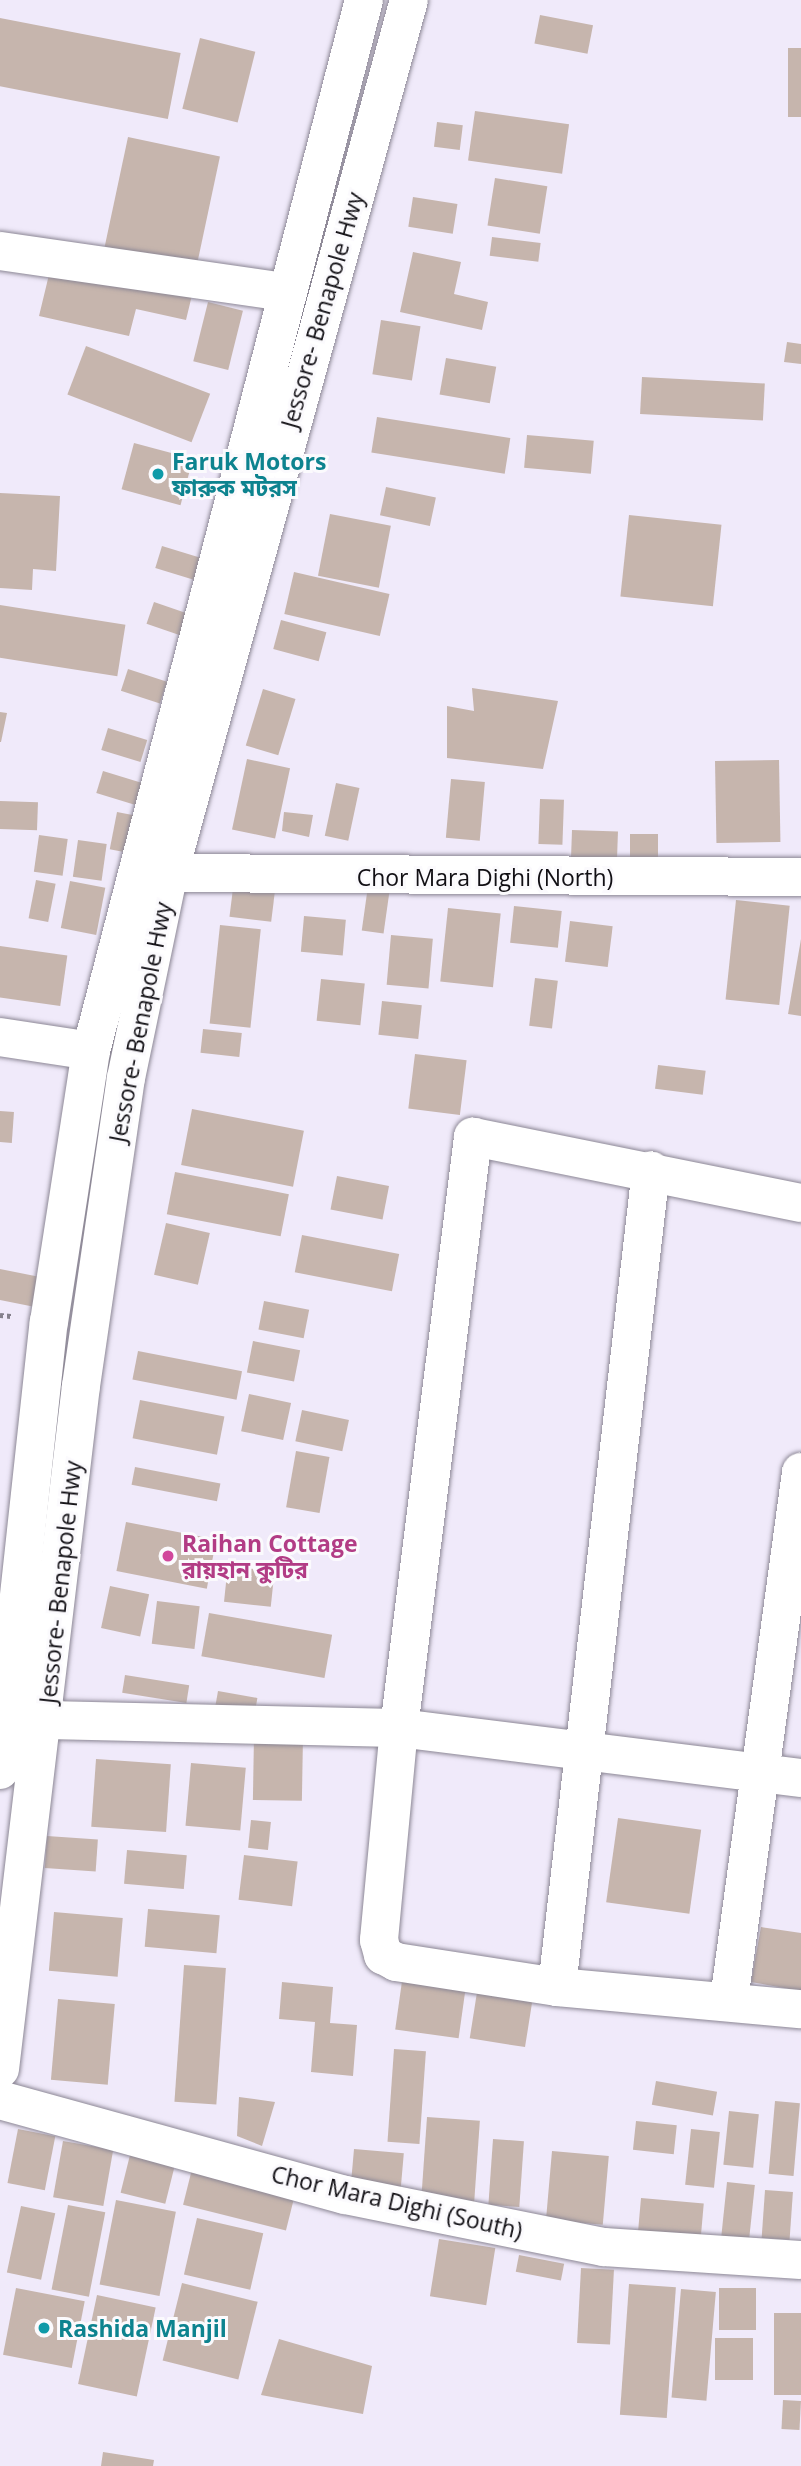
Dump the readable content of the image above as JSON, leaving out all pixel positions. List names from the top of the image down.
{
  "streets": {
    "main road": ["Jessore- Benapole Hwy", "Chor Mara Dighi (North)", "Chor Mara Dighi (South)"]
  },
  "crossings": [
    ["Jessore- Benapole Hwy", "Chor Mara Dighi (North)"]
  ],
  "places": ["Faruk Motors ফারুক মটরস", "Raihan Cottage রায়হান কুটির", "Rashida Manjil"]
}
